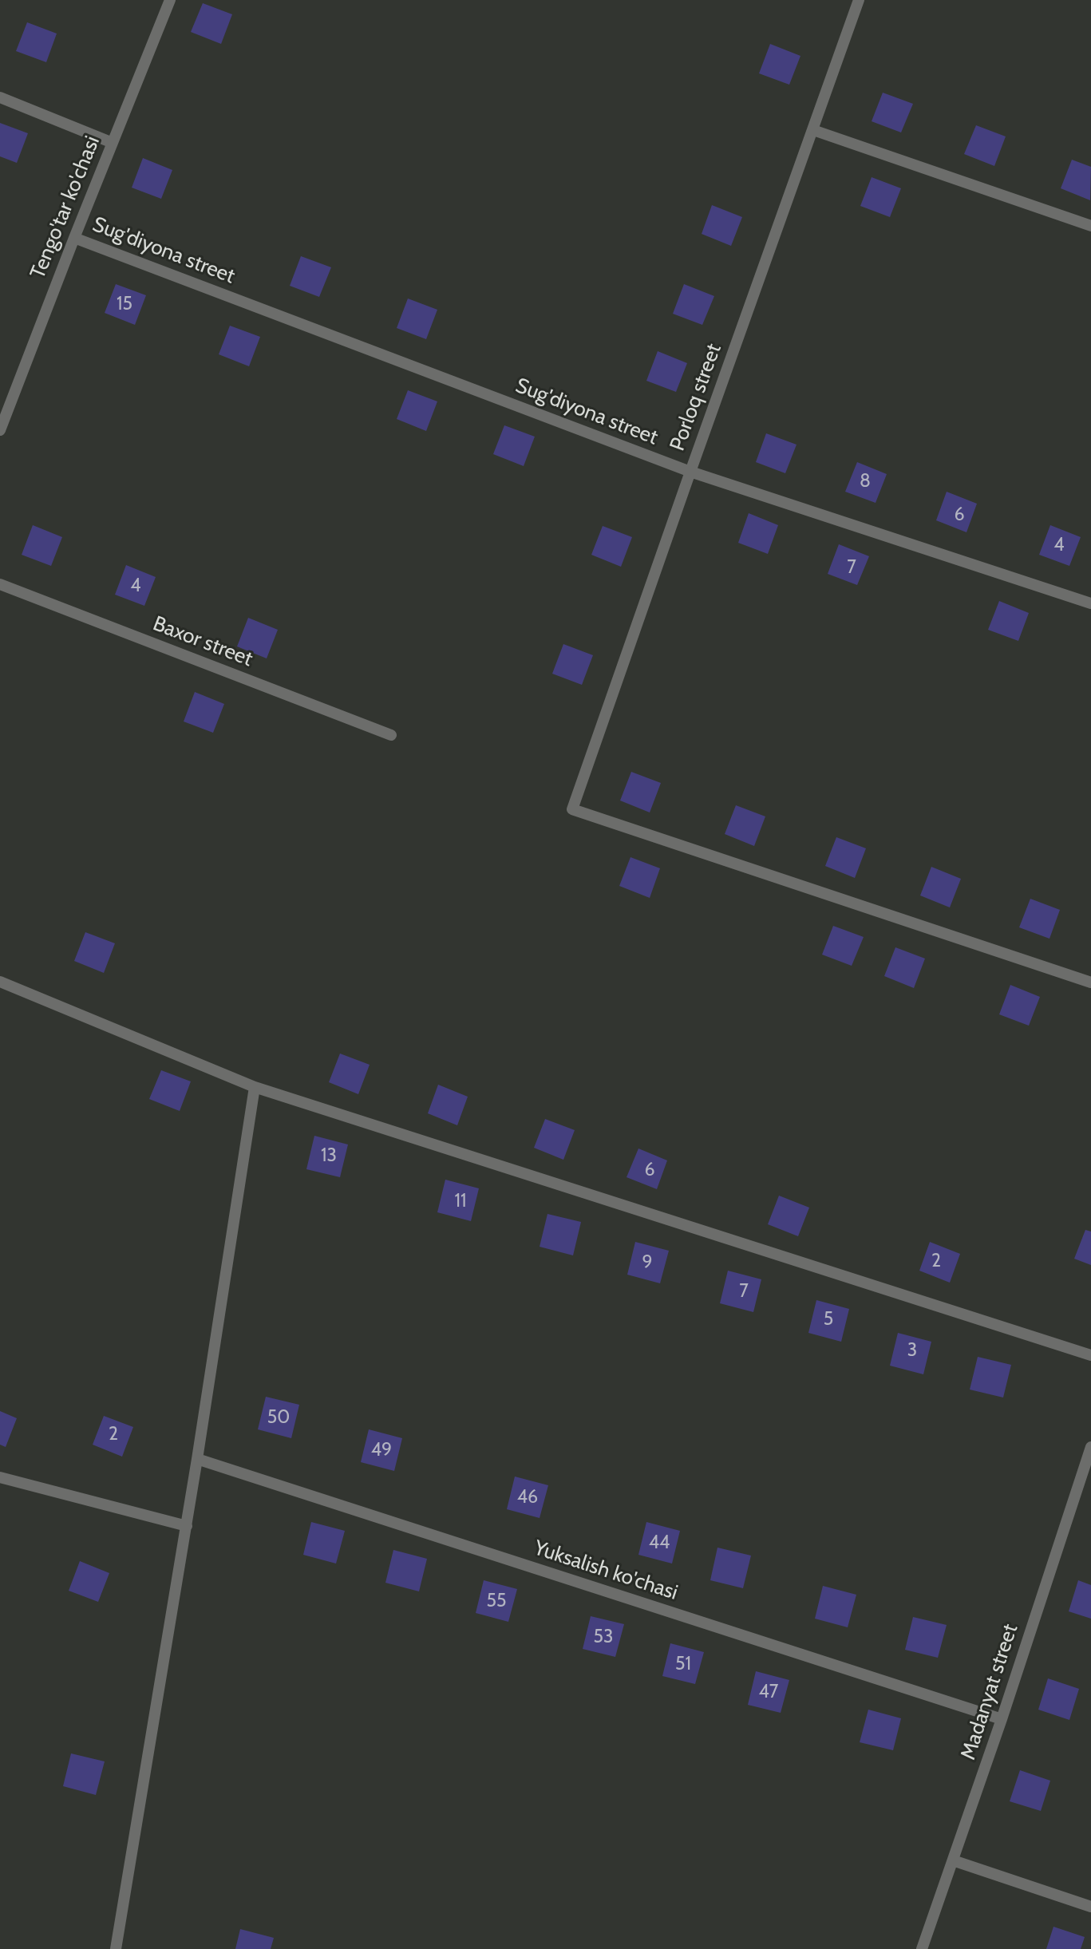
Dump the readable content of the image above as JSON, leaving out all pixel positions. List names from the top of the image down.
{
  "streets": {
    "street": [
      "Tengo'tar ko'chasi",
      "Sug'diyona street",
      "Porloq street",
      "Baxor street",
      "Yuksalish ko'chasi",
      "Madanyat street"
    ]
  },
  "crossings": [
    ["Tengo'tar ko'chasi", "Sug'diyona street"],
    ["Sug'diyona street", "Porloq street"],
    ["Yuksalish ko'chasi", "Madanyat street"]
  ],
  "house_numbers": [
    "15",
    "8",
    "6",
    "4",
    "7",
    "4",
    "13",
    "6",
    "11",
    "2",
    "9",
    "7",
    "5",
    "3",
    "50",
    "2",
    "49",
    "46",
    "44",
    "55",
    "53",
    "51",
    "47"
  ]
}
